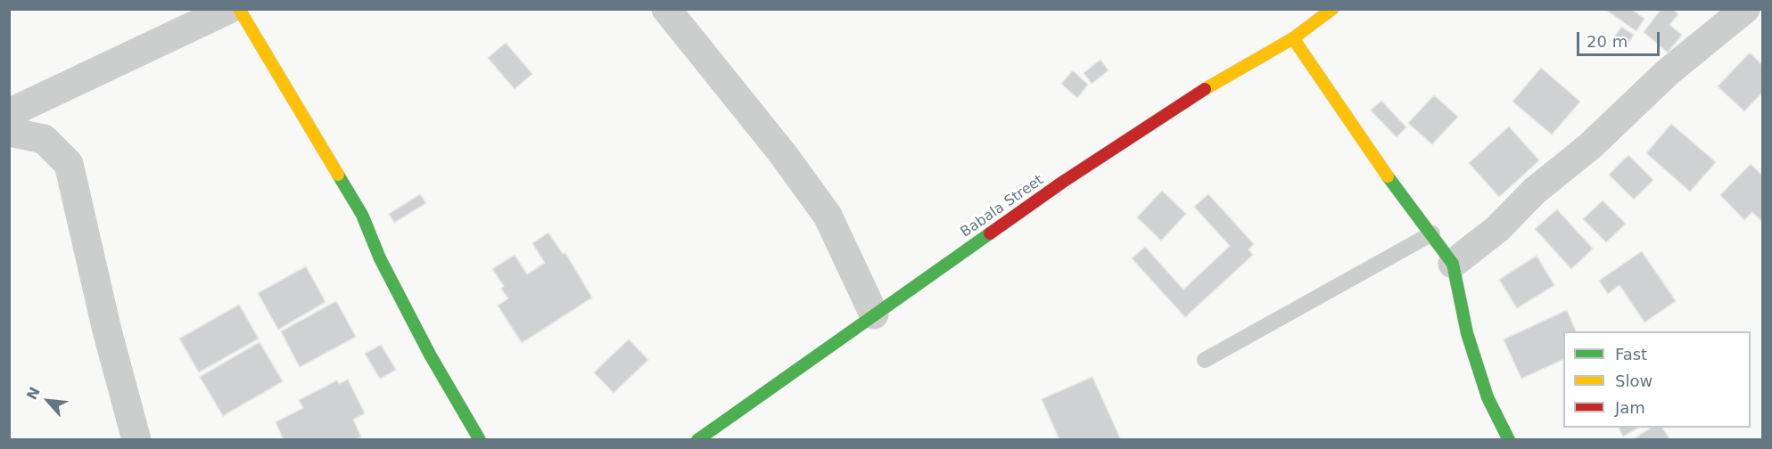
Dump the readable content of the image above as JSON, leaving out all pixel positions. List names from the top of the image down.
{
  "streets": {
    "street": ["Babala Street"]
  },
  "legend": ["Fast", "Slow", "Jam"],
  "scale_bar": "20 m",
  "north": "top left"
}
